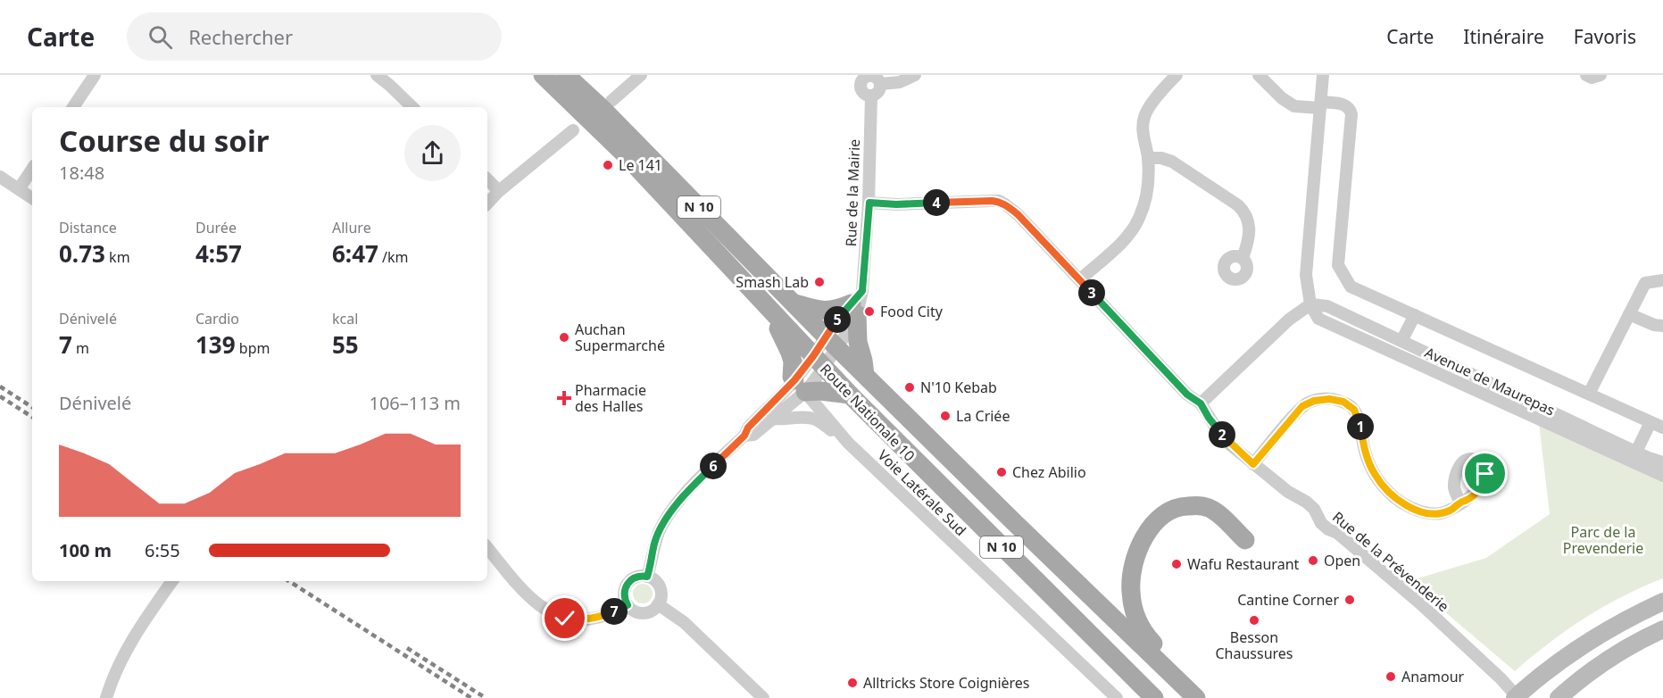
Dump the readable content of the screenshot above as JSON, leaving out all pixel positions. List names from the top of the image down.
{
  "streets": {
    "main road": ["N 10", "Route Nationale 10"],
    "street": [
      "Rue de la Mairie",
      "Avenue de Maurepas",
      "Voie Latérale Sud",
      "Rue de la Prévenderie"
    ]
  },
  "crossings": [
    ["Rue de la Mairie", "N 10"],
    ["Rue de la Mairie", "Route Nationale 10"],
    ["Rue de la Mairie", "Voie Latérale Sud"],
    ["Rue de la Mairie", "Rue de la Prévenderie"],
    ["N 10", "Route Nationale 10"]
  ],
  "parks": ["Parc de la Prevenderie"],
  "places": {
    "other": [
      "Le 141",
      "Smash Lab",
      "Food City",
      "Auchan Supermarché",
      "N'10 Kebab",
      "La Criée",
      "Chez Abilio",
      "Open",
      "Wafu Restaurant",
      "Cantine Corner",
      "Besson Chaussures",
      "Anamour",
      "Alltricks Store Coignières"
    ],
    "health": ["Pharmacie des Halles"]
  },
  "page": {
    "header": "Carte",
    "search": "Rechercher",
    "nav": ["Carte", "Itinéraire", "Favoris"],
    "heading": ["Course du soir", "18:48"],
    "pins": [
      "4",
      "3",
      "5",
      "1",
      "2",
      "6",
      "7"
    ],
    "stats": [
      ["Distance", "0.73 km"],
      ["Durée", "4:57"],
      ["Allure", "6:47 /km"],
      ["Dénivelé", "7 m"],
      ["Cardio", "139 bpm"],
      ["kcal", "55"]
    ],
    "chart": ["Dénivelé", "106–113 m"],
    "list": [
      {
        "name": "100 m",
        "note": "6:55"
      }
    ]
  }
}
